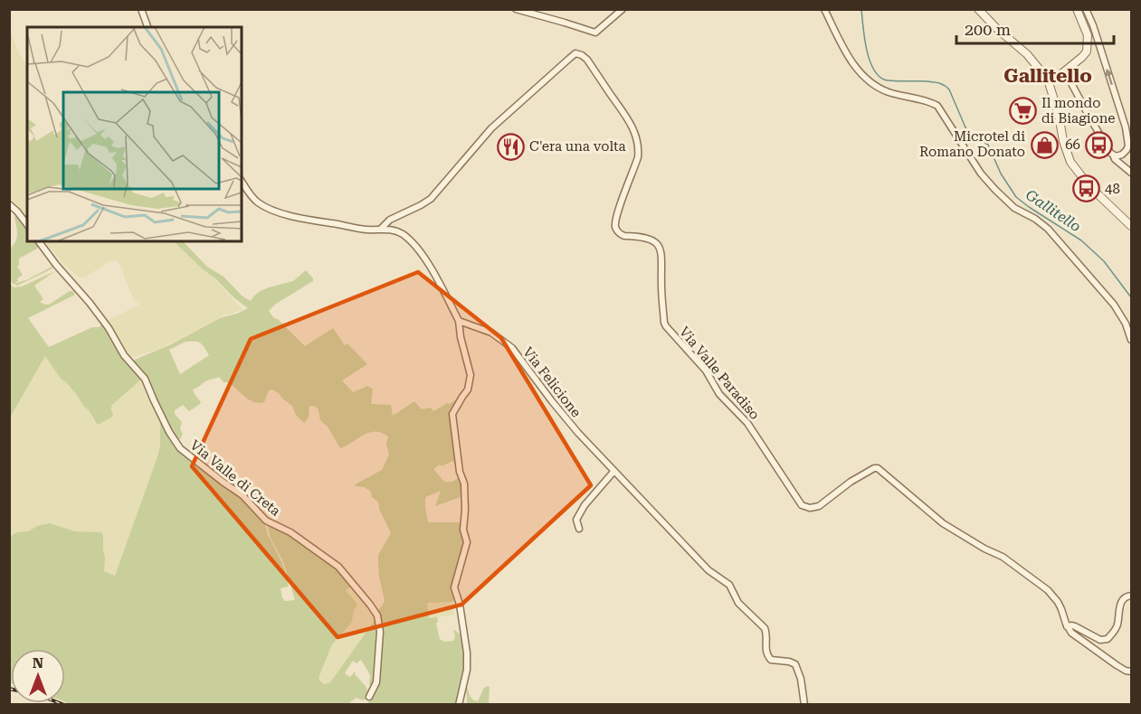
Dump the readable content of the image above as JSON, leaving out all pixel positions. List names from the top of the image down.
{
  "streets": {
    "street": ["Via Valle Paradiso", "Via Felicione", "Via Valle di Creta"]
  },
  "districts": ["Gallitello"],
  "water": ["Gallitello"],
  "places": {
    "supermarket": ["Il mondo di Biagione"],
    "shop": ["Microtel di Romano Donato"],
    "bus stop": ["66", "48"],
    "restaurant": ["C'era una volta"]
  },
  "scale_bar": "200 m",
  "north": "top"
}
